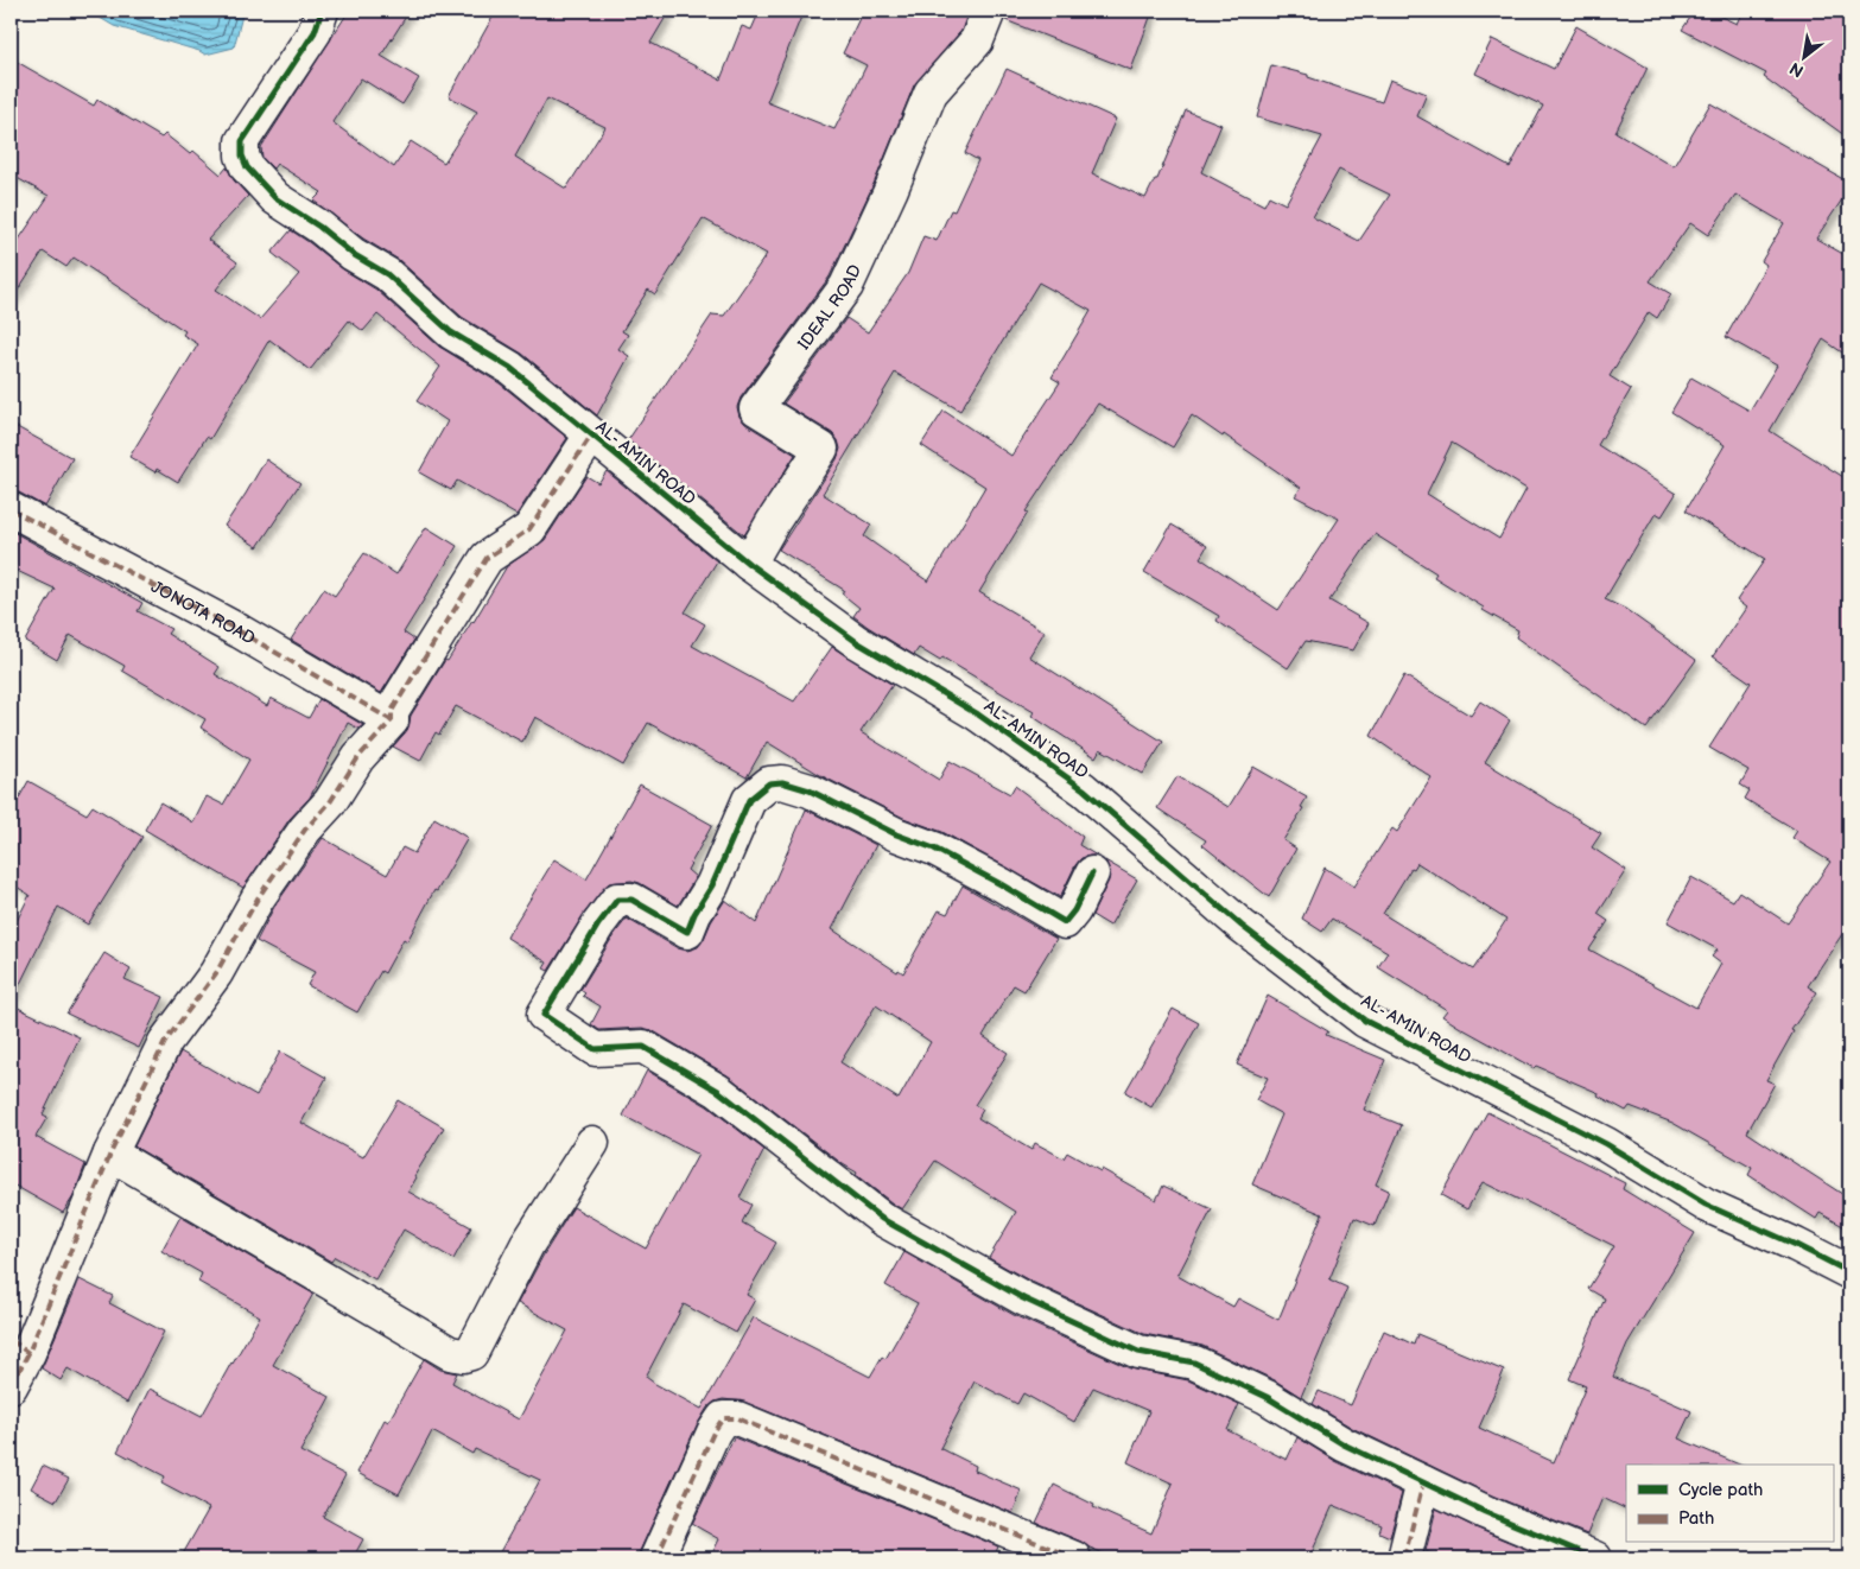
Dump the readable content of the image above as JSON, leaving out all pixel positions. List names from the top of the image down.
{
  "streets": {
    "street": ["IDEAL ROAD", "AL- AMIN ROAD", "JONOTA ROAD"]
  },
  "crossings": [
    ["IDEAL ROAD", "AL- AMIN ROAD"]
  ],
  "legend": ["Cycle path", "Path"],
  "north": "bottom left"
}
